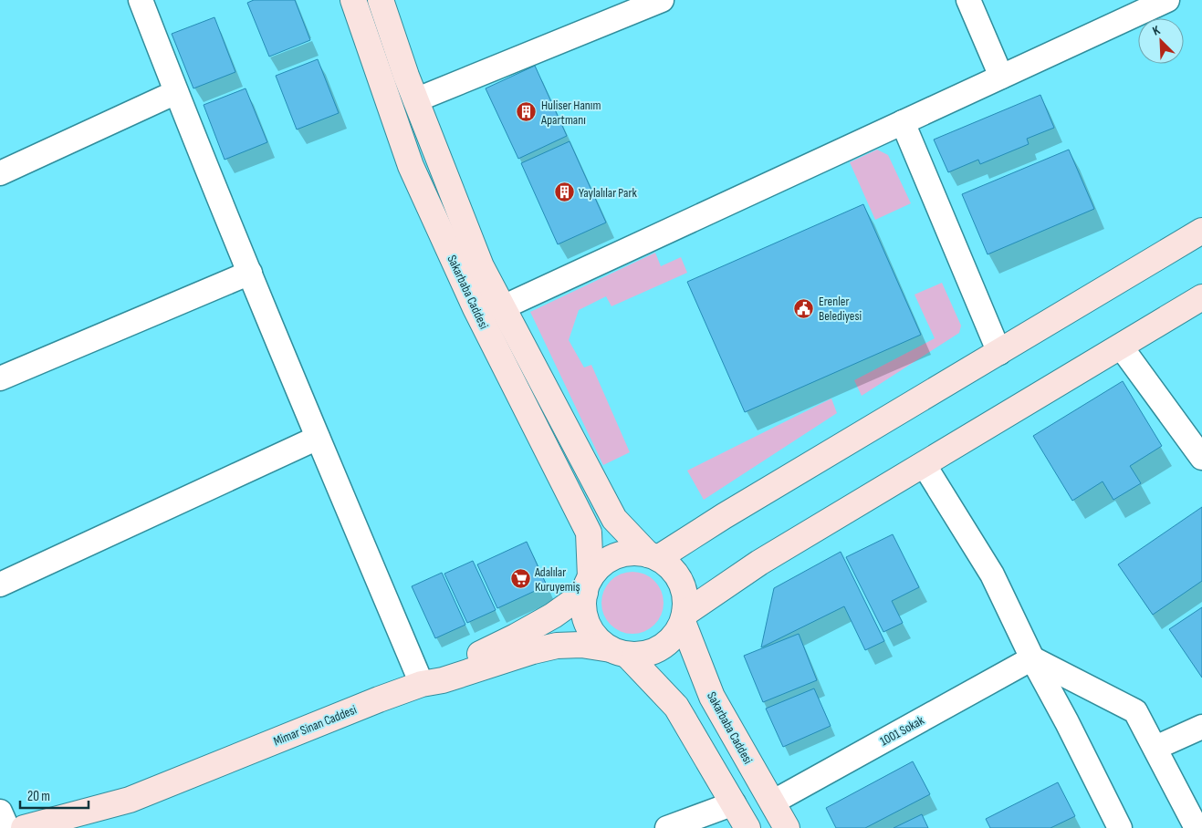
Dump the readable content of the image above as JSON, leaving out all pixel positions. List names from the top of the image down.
{
  "streets": {
    "main road": ["Sakarbaba Caddesi", "Mimar Sinan Caddesi"],
    "street": ["1001 Sokak"]
  },
  "crossings": [
    ["Sakarbaba Caddesi", "Mimar Sinan Caddesi"],
    ["Sakarbaba Caddesi", "1001 Sokak"]
  ],
  "places": {
    "building": ["Huliser Hanım Apartmanı", "Yaylalılar Park"],
    "public building": ["Erenler Belediyesi"],
    "supermarket": ["Adalılar Kuruyemiş"]
  },
  "scale_bar": "20 m",
  "north": "top left"
}
